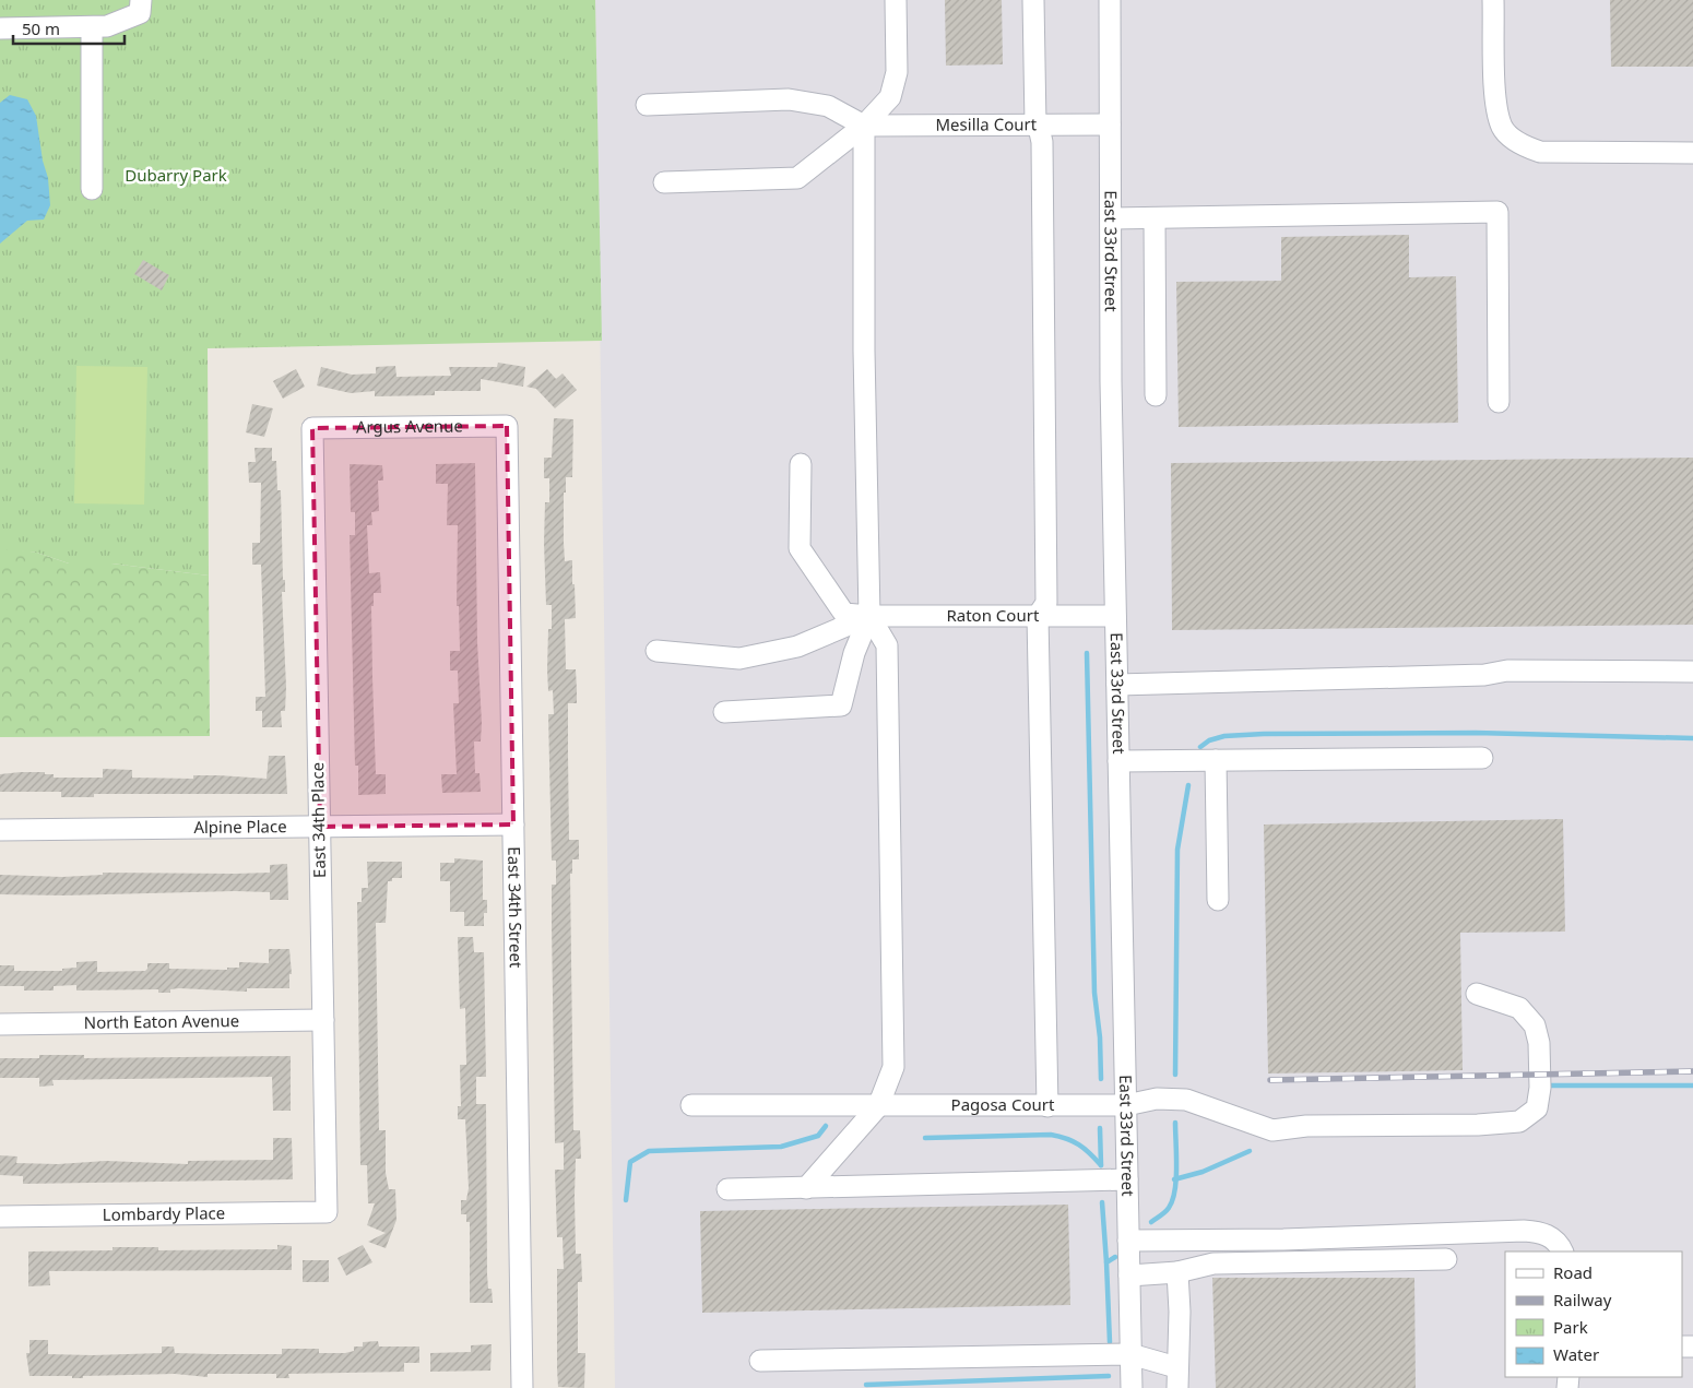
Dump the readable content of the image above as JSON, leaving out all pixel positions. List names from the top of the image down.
{
  "streets": {
    "street": [
      "Mesilla Court",
      "East 33rd Street",
      "Argus Avenue",
      "Raton Court",
      "East 34th Place",
      "Alpine Place",
      "East 34th Street",
      "North Eaton Avenue",
      "Pagosa Court",
      "Lombardy Place"
    ]
  },
  "crossings": [
    ["Mesilla Court", "East 33rd Street"],
    ["East 33rd Street", "Raton Court"],
    ["East 33rd Street", "Pagosa Court"],
    ["Argus Avenue", "East 34th Place"],
    ["Argus Avenue", "East 34th Street"],
    ["East 34th Place", "Alpine Place"],
    ["East 34th Place", "North Eaton Avenue"],
    ["East 34th Place", "Lombardy Place"],
    ["Alpine Place", "East 34th Street"]
  ],
  "parks": ["Dubarry Park"],
  "legend": [
    "Road",
    "Railway",
    "Park",
    "Water"
  ],
  "scale_bar": "50 m"
}
